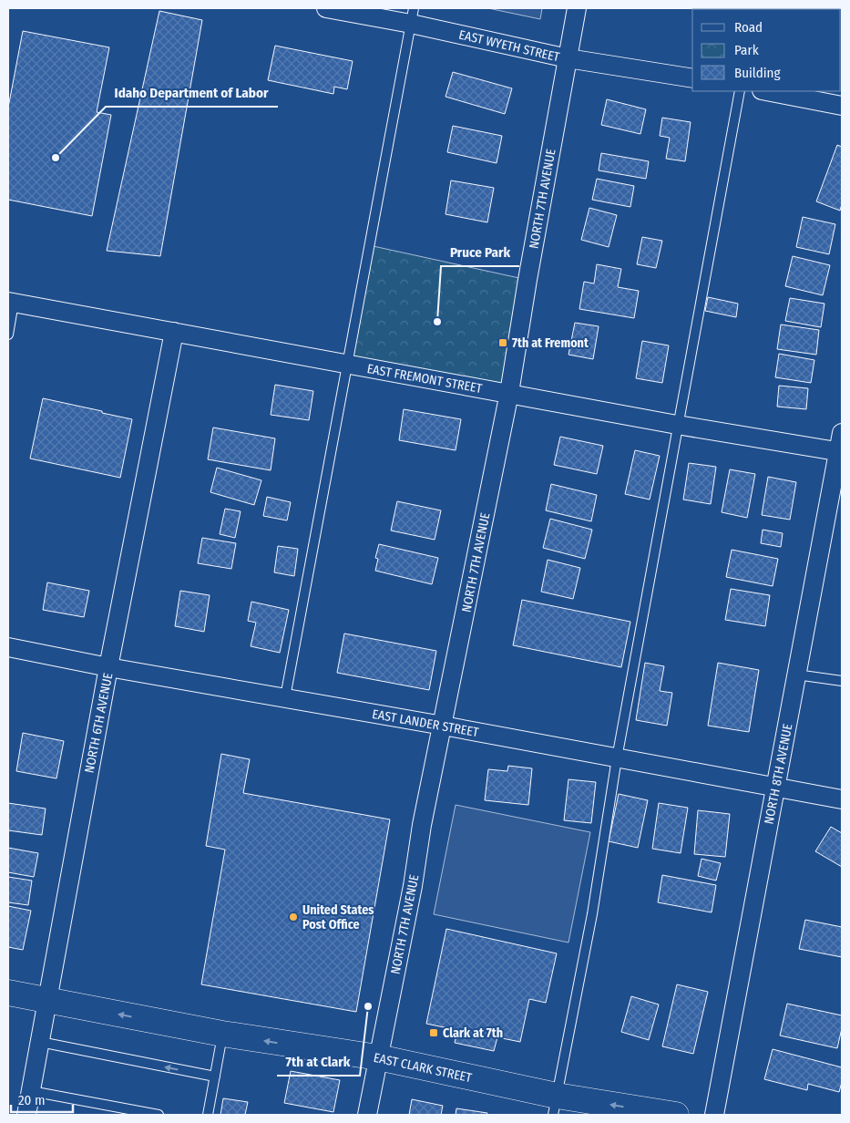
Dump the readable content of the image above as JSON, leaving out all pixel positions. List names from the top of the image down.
{
  "streets": {
    "main road": ["EAST CLARK STREET"],
    "street": [
      "EAST WYETH STREET",
      "NORTH 7TH AVENUE",
      "EAST FREMONT STREET",
      "NORTH 6TH AVENUE",
      "EAST LANDER STREET",
      "NORTH 8TH AVENUE"
    ]
  },
  "crossings": [
    ["EAST WYETH STREET", "NORTH 7TH AVENUE"],
    ["NORTH 7TH AVENUE", "EAST FREMONT STREET"],
    ["NORTH 7TH AVENUE", "EAST LANDER STREET"],
    ["NORTH 7TH AVENUE", "EAST CLARK STREET"],
    ["EAST FREMONT STREET", "NORTH 6TH AVENUE"],
    ["EAST FREMONT STREET", "NORTH 8TH AVENUE"],
    ["NORTH 6TH AVENUE", "EAST LANDER STREET"],
    ["NORTH 6TH AVENUE", "EAST CLARK STREET"],
    ["EAST LANDER STREET", "NORTH 8TH AVENUE"]
  ],
  "one_way": ["EAST CLARK STREET"],
  "places": {
    "other": [
      "Idaho Department of Labor",
      "Pruce Park",
      "United States Post Office",
      "7th at Clark"
    ],
    "transit": ["7th at Fremont", "Clark at 7th"]
  },
  "legend": ["Road", "Park", "Building"],
  "scale_bar": "20 m"
}
